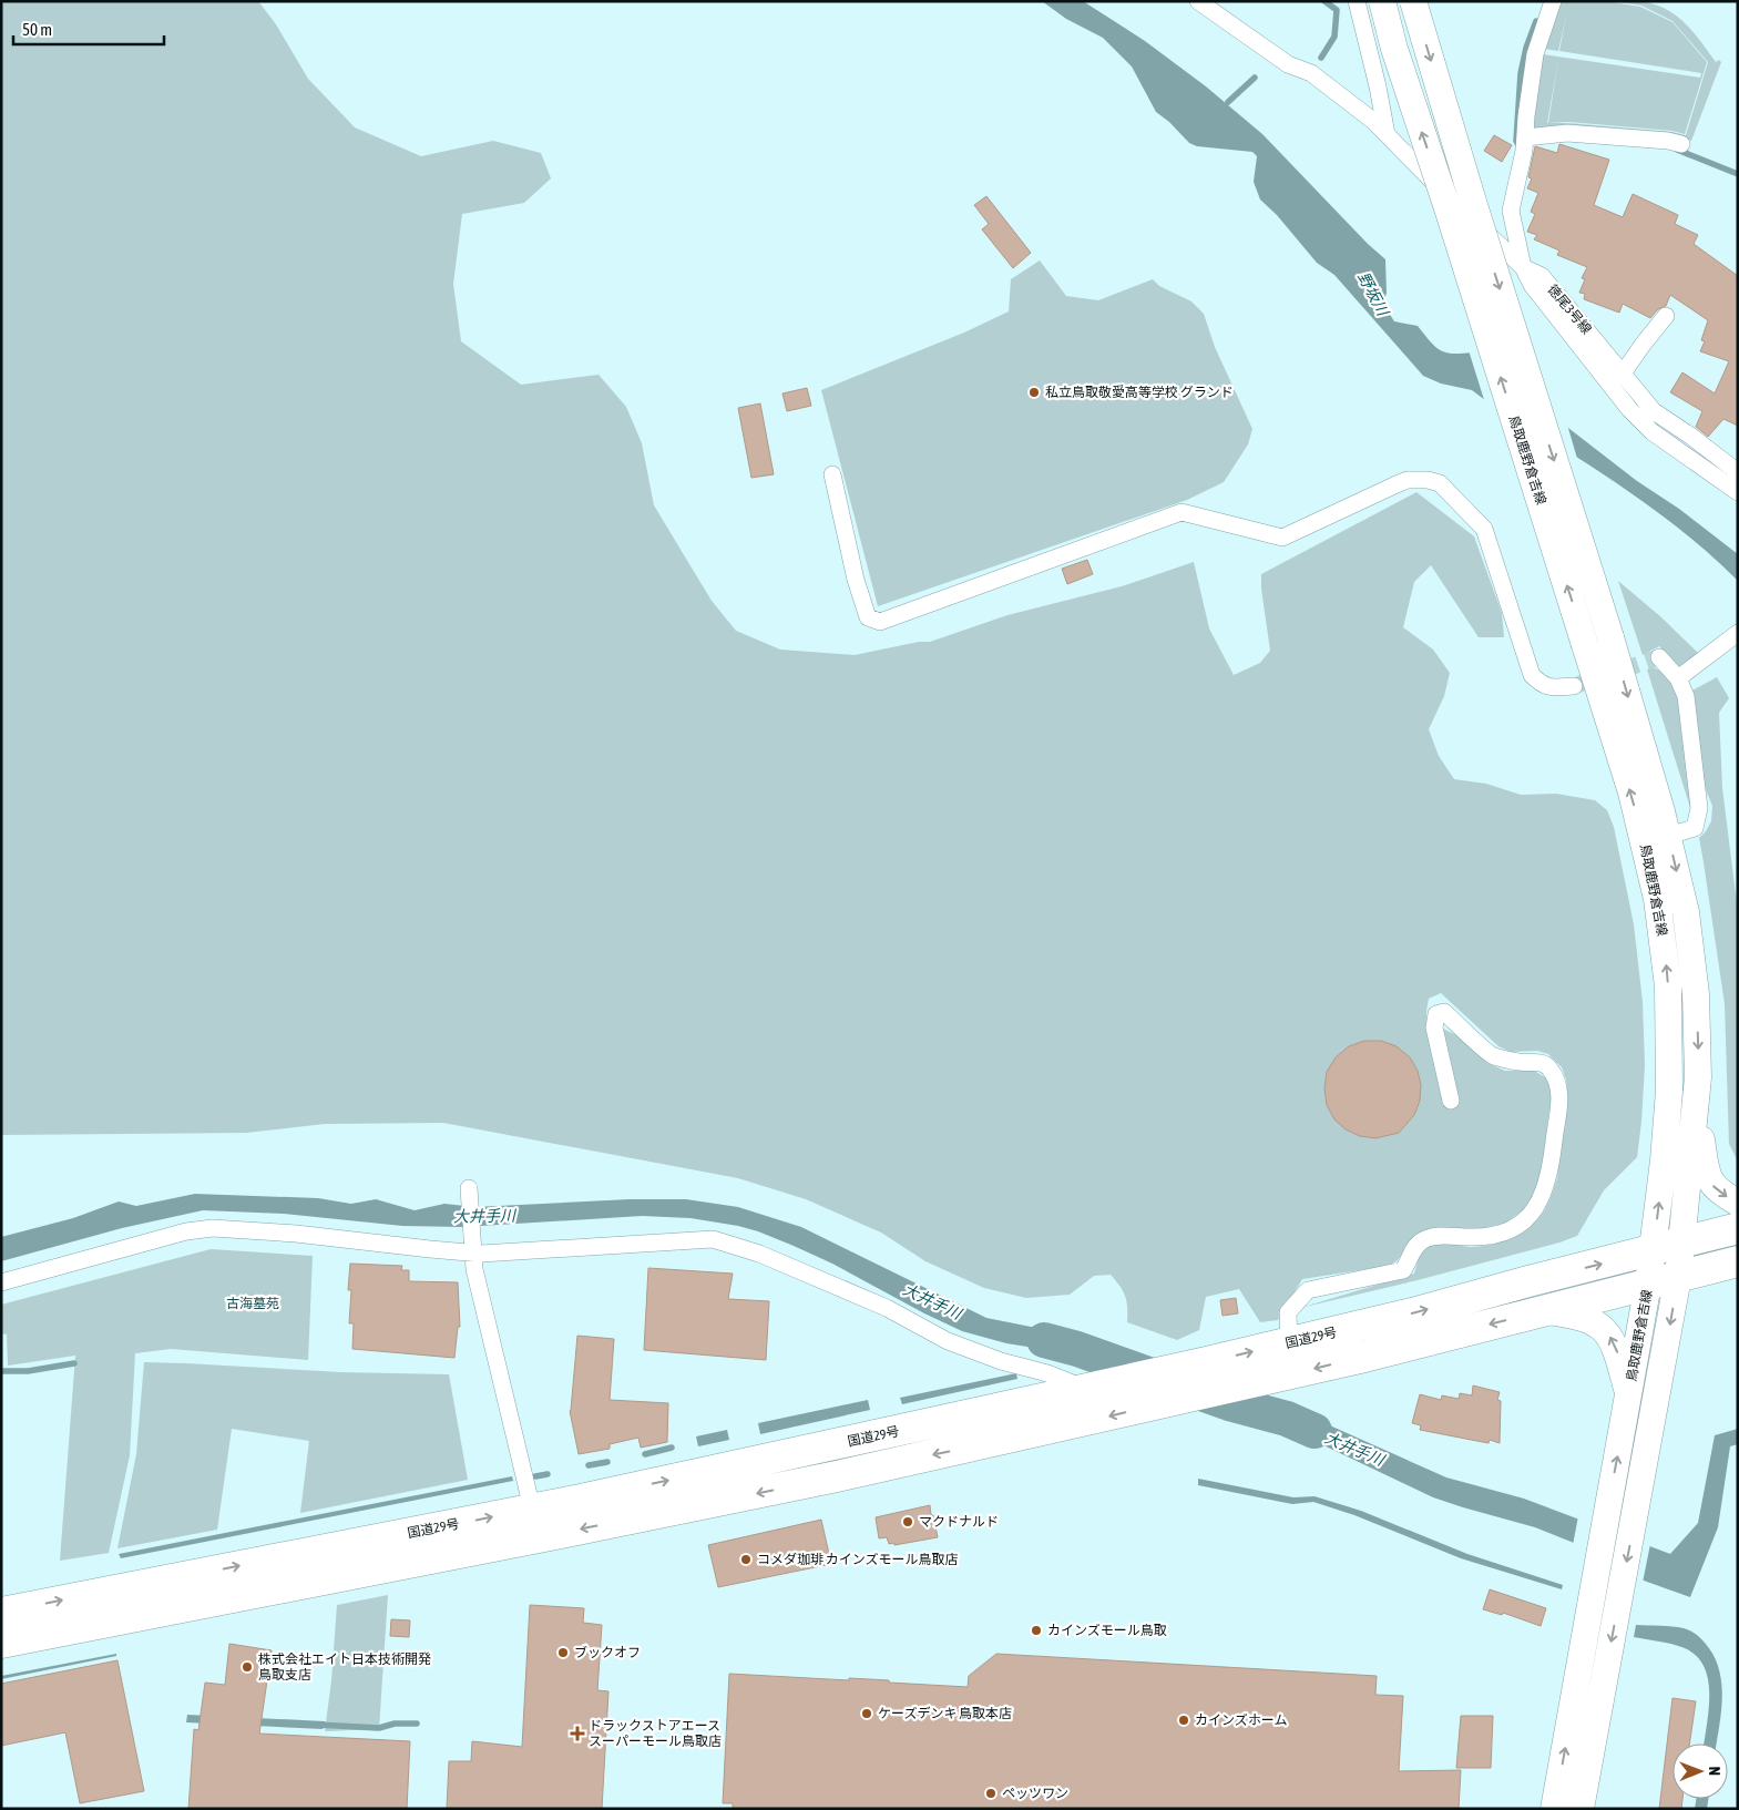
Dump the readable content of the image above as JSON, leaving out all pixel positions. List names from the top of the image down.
{
  "streets": {
    "highway": ["国道29号"],
    "main road": ["鳥取鹿野倉吉線"],
    "street": ["徳尾3号線"]
  },
  "crossings": [
    ["鳥取鹿野倉吉線", "国道29号"]
  ],
  "water": ["野坂川", "大井手川"],
  "parks": ["古海墓苑"],
  "places": {
    "other": [
      "私立鳥取敬愛高等学校 グランド",
      "マクドナルド",
      "コメダ珈琲 カインズモール鳥取店",
      "カインズモール鳥取",
      "ブックオフ",
      "株式会社エイト日本技術開発 鳥取支店",
      "ケーズデンキ 鳥取本店",
      "カインズホーム",
      "ペッツワン"
    ],
    "health": ["ドラックストアエース スーパーモール鳥取店"]
  },
  "scale_bar": "50 m",
  "north": "right"
}
